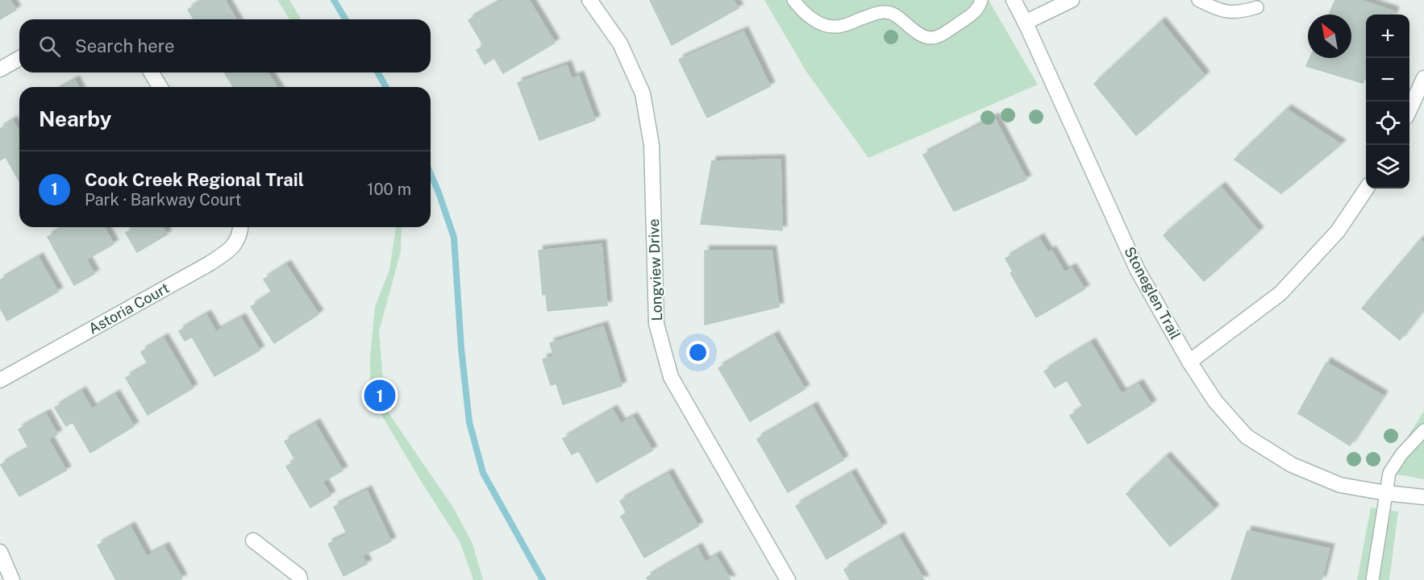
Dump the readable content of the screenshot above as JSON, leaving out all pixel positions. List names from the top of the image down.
{
  "streets": {
    "street": ["Longview Drive", "Stoneglen Trail", "Astoria Court"]
  },
  "north": "top left",
  "page": {
    "map_buttons": ["+", "−"],
    "search": "Search here",
    "heading": "Nearby",
    "list": [
      {
        "mark": "1",
        "name": "Cook Creek Regional Trail",
        "note": "Park · Barkway Court",
        "value": "100 m"
      }
    ],
    "pins": "1"
  }
}
